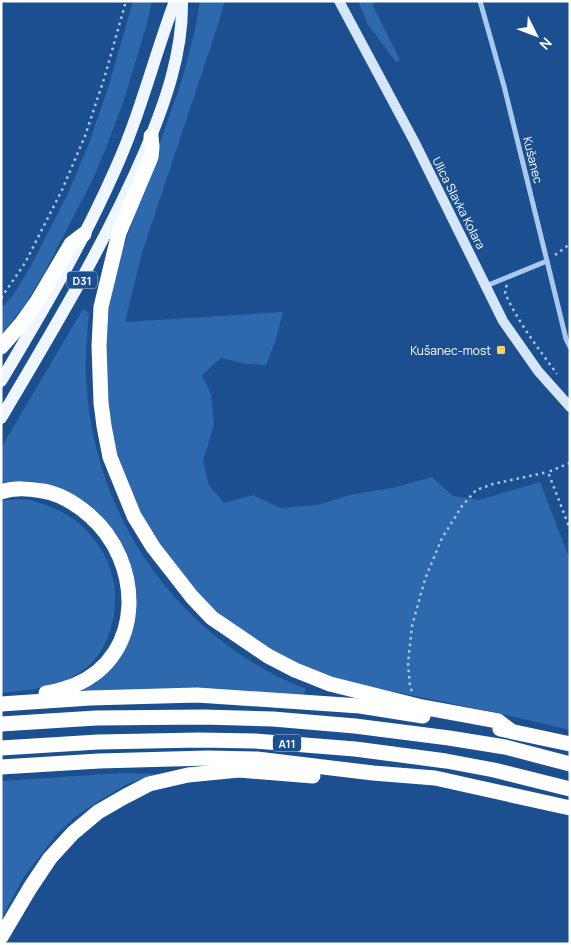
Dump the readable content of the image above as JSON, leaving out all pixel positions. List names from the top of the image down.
{
  "streets": {
    "highway": ["A11"],
    "main road": ["Ulica Slavka Kolara", "D31"],
    "street": ["Kušanec"]
  },
  "places": {
    "transit": ["Kušanec-most"]
  },
  "north": "bottom right"
}
